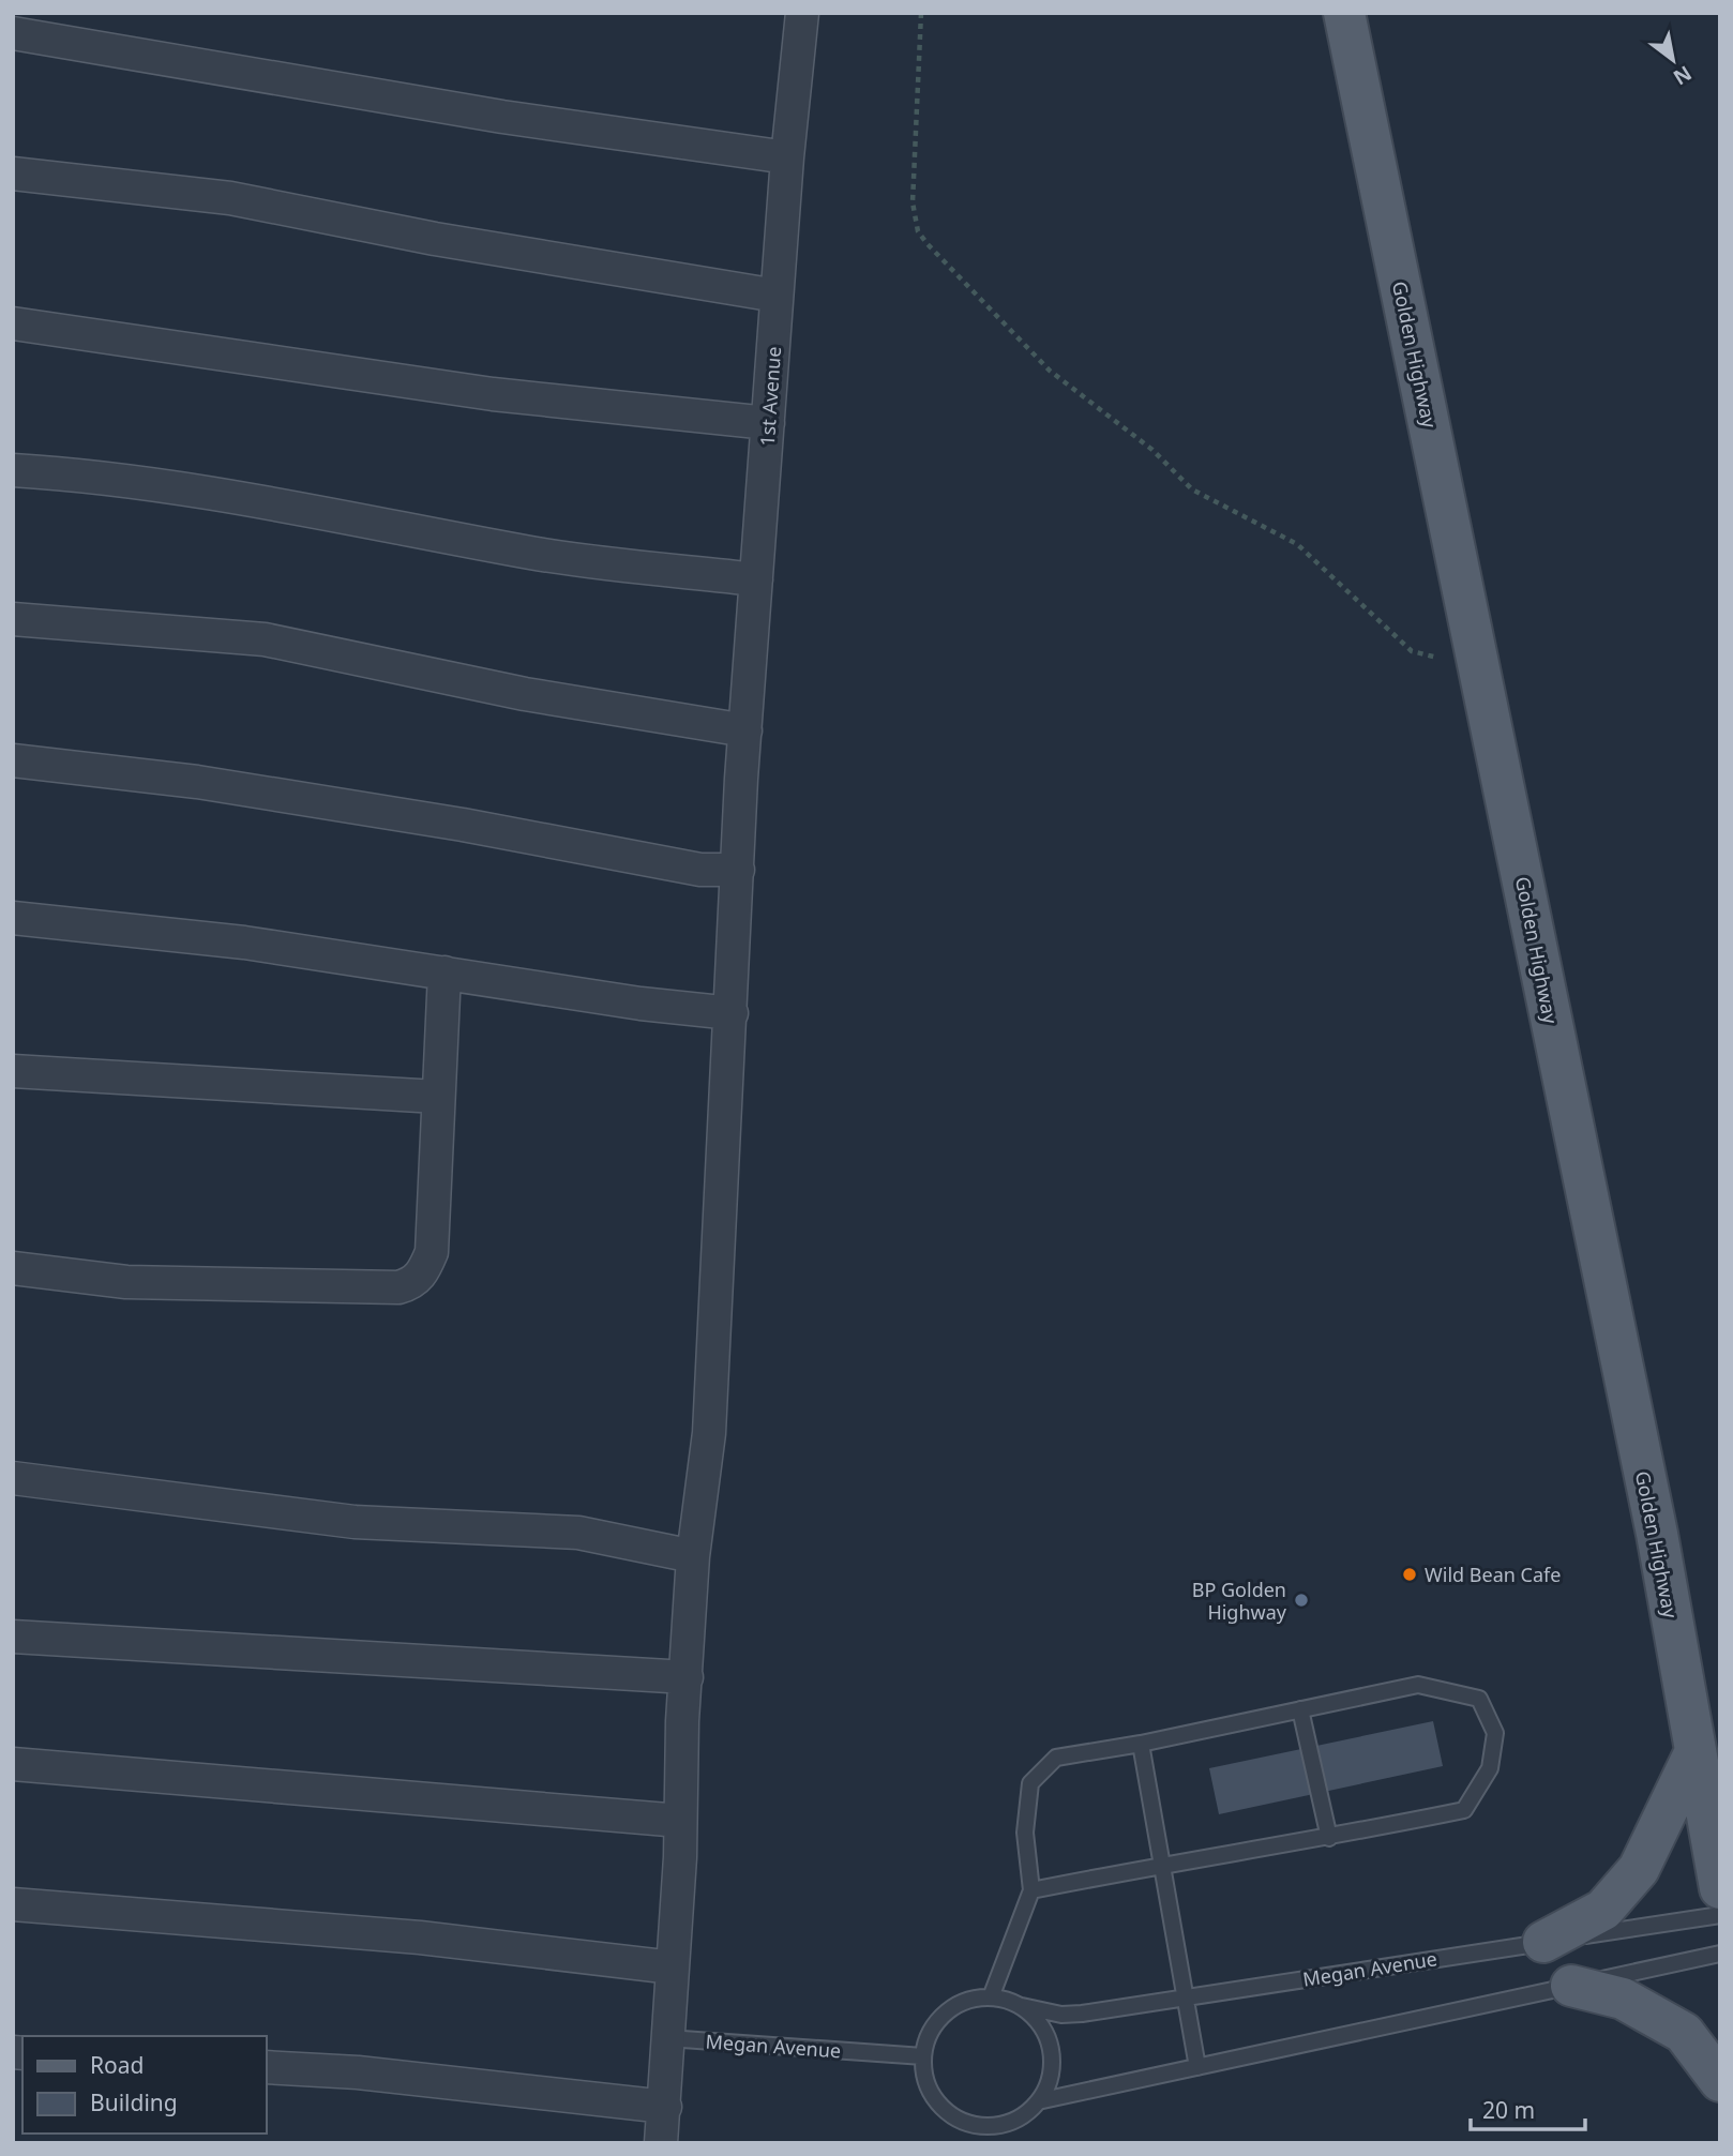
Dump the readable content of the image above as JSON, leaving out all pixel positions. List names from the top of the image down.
{
  "streets": {
    "main road": ["Golden Highway"],
    "street": ["1st Avenue"],
    "lane": ["Megan Avenue"]
  },
  "crossings": [
    ["1st Avenue", "Megan Avenue"]
  ],
  "places": ["Wild Bean Cafe", "BP Golden Highway"],
  "legend": ["Road", "Building"],
  "scale_bar": "20 m",
  "north": "bottom right"
}
